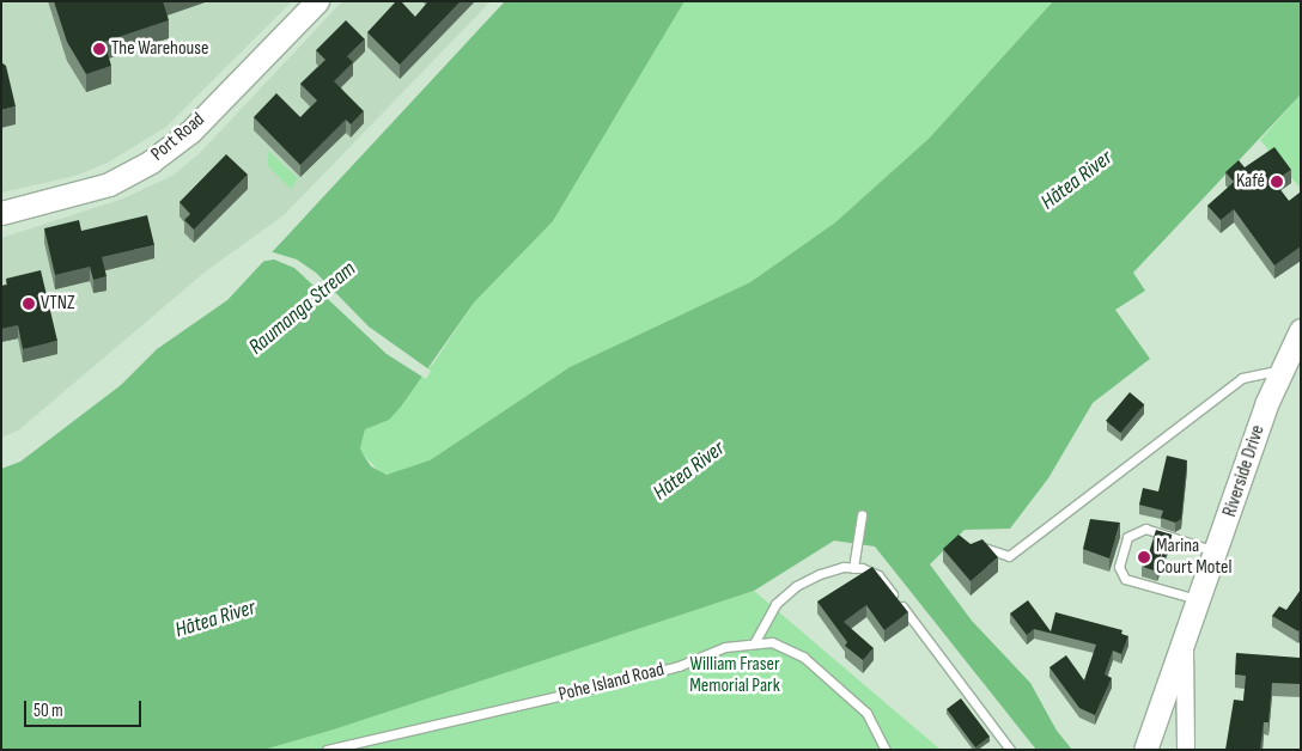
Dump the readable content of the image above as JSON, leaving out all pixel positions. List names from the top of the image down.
{
  "streets": {
    "main road": ["Port Road", "Riverside Drive"],
    "lane": ["Pohe Island Road"]
  },
  "water": ["Hātea River", "Raumanga Stream"],
  "parks": ["William Fraser Memorial Park"],
  "places": [
    "The Warehouse",
    "Kafé",
    "VTNZ",
    "Marina Court Motel"
  ],
  "scale_bar": "50 m"
}
